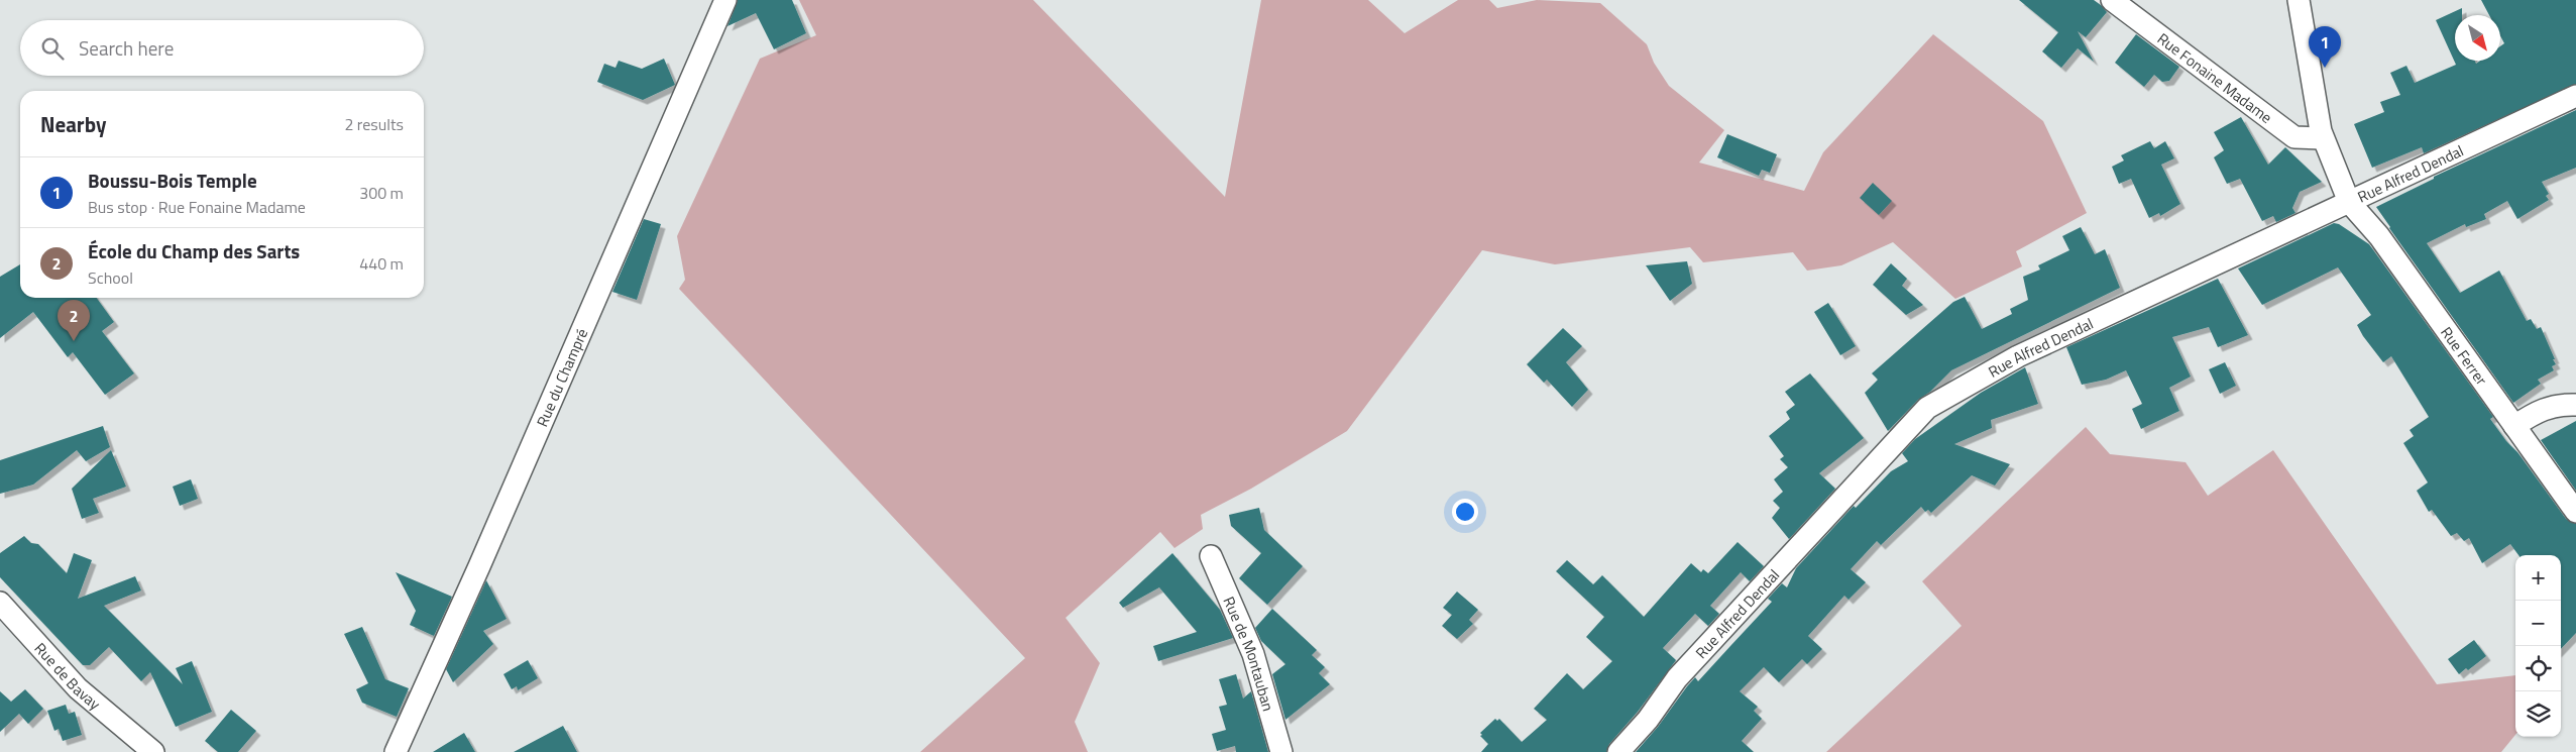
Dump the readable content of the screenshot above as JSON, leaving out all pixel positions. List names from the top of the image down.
{
  "streets": {
    "street": [
      "Rue Fonaine Madame",
      "Rue Alfred Dendal",
      "Rue Ferrer",
      "Rue du Champré",
      "Rue de Montauban",
      "Rue de Bavay"
    ]
  },
  "crossings": [
    ["Rue Fonaine Madame", "Rue Ferrer"],
    ["Rue Alfred Dendal", "Rue Ferrer"]
  ],
  "north": "bottom right",
  "page": {
    "search": "Search here",
    "pins": ["1", "2"],
    "heading": ["Nearby", "2 results"],
    "list": [
      {
        "mark": "1",
        "name": "Boussu-Bois Temple",
        "note": "Bus stop · Rue Fonaine Madame",
        "value": "300 m"
      },
      {
        "mark": "2",
        "name": "École du Champ des Sarts",
        "note": "School",
        "value": "440 m"
      }
    ],
    "map_buttons": ["+", "−"]
  }
}
